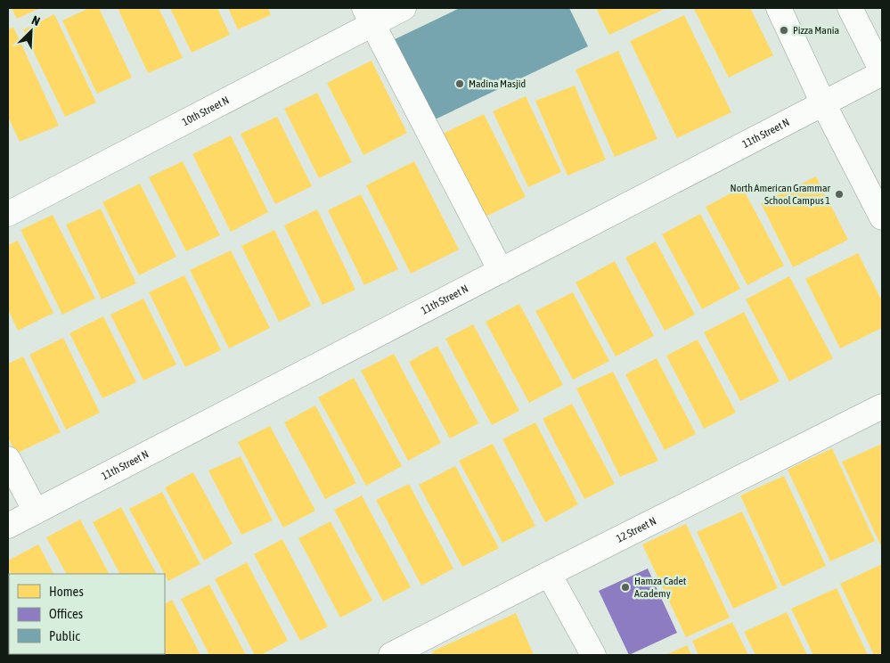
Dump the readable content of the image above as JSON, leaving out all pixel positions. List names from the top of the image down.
{
  "streets": {
    "street": ["10th Street N", "11th Street N", "12 Street N"]
  },
  "places": [
    "Pizza Mania",
    "Madina Masjid",
    "North American Grammar School Campus 1",
    "Hamza Cadet Academy"
  ],
  "legend": ["Homes", "Offices", "Public"],
  "north": "top right"
}
